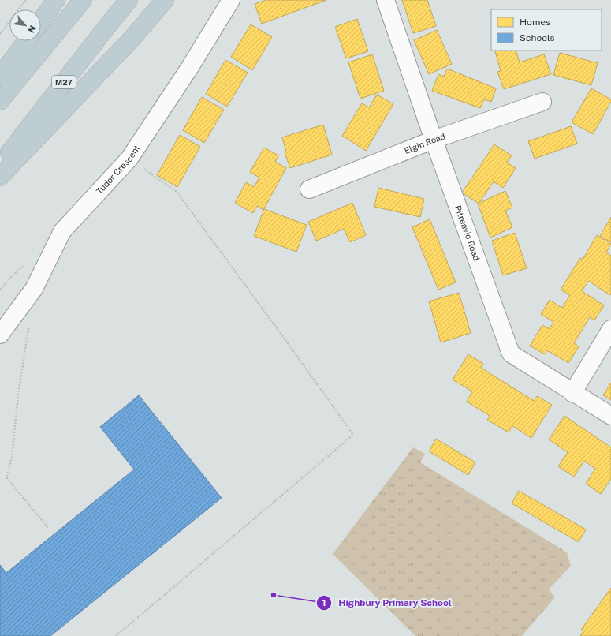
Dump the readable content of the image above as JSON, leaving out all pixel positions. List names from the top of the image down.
{
  "streets": {
    "highway": ["M27"],
    "street": ["Elgin Road", "Tudor Crescent", "Pitreavie Road"]
  },
  "crossings": [
    ["Elgin Road", "Pitreavie Road"]
  ],
  "places": ["Highbury Primary School"],
  "legend": ["Homes", "Schools"],
  "north": "bottom right"
}
